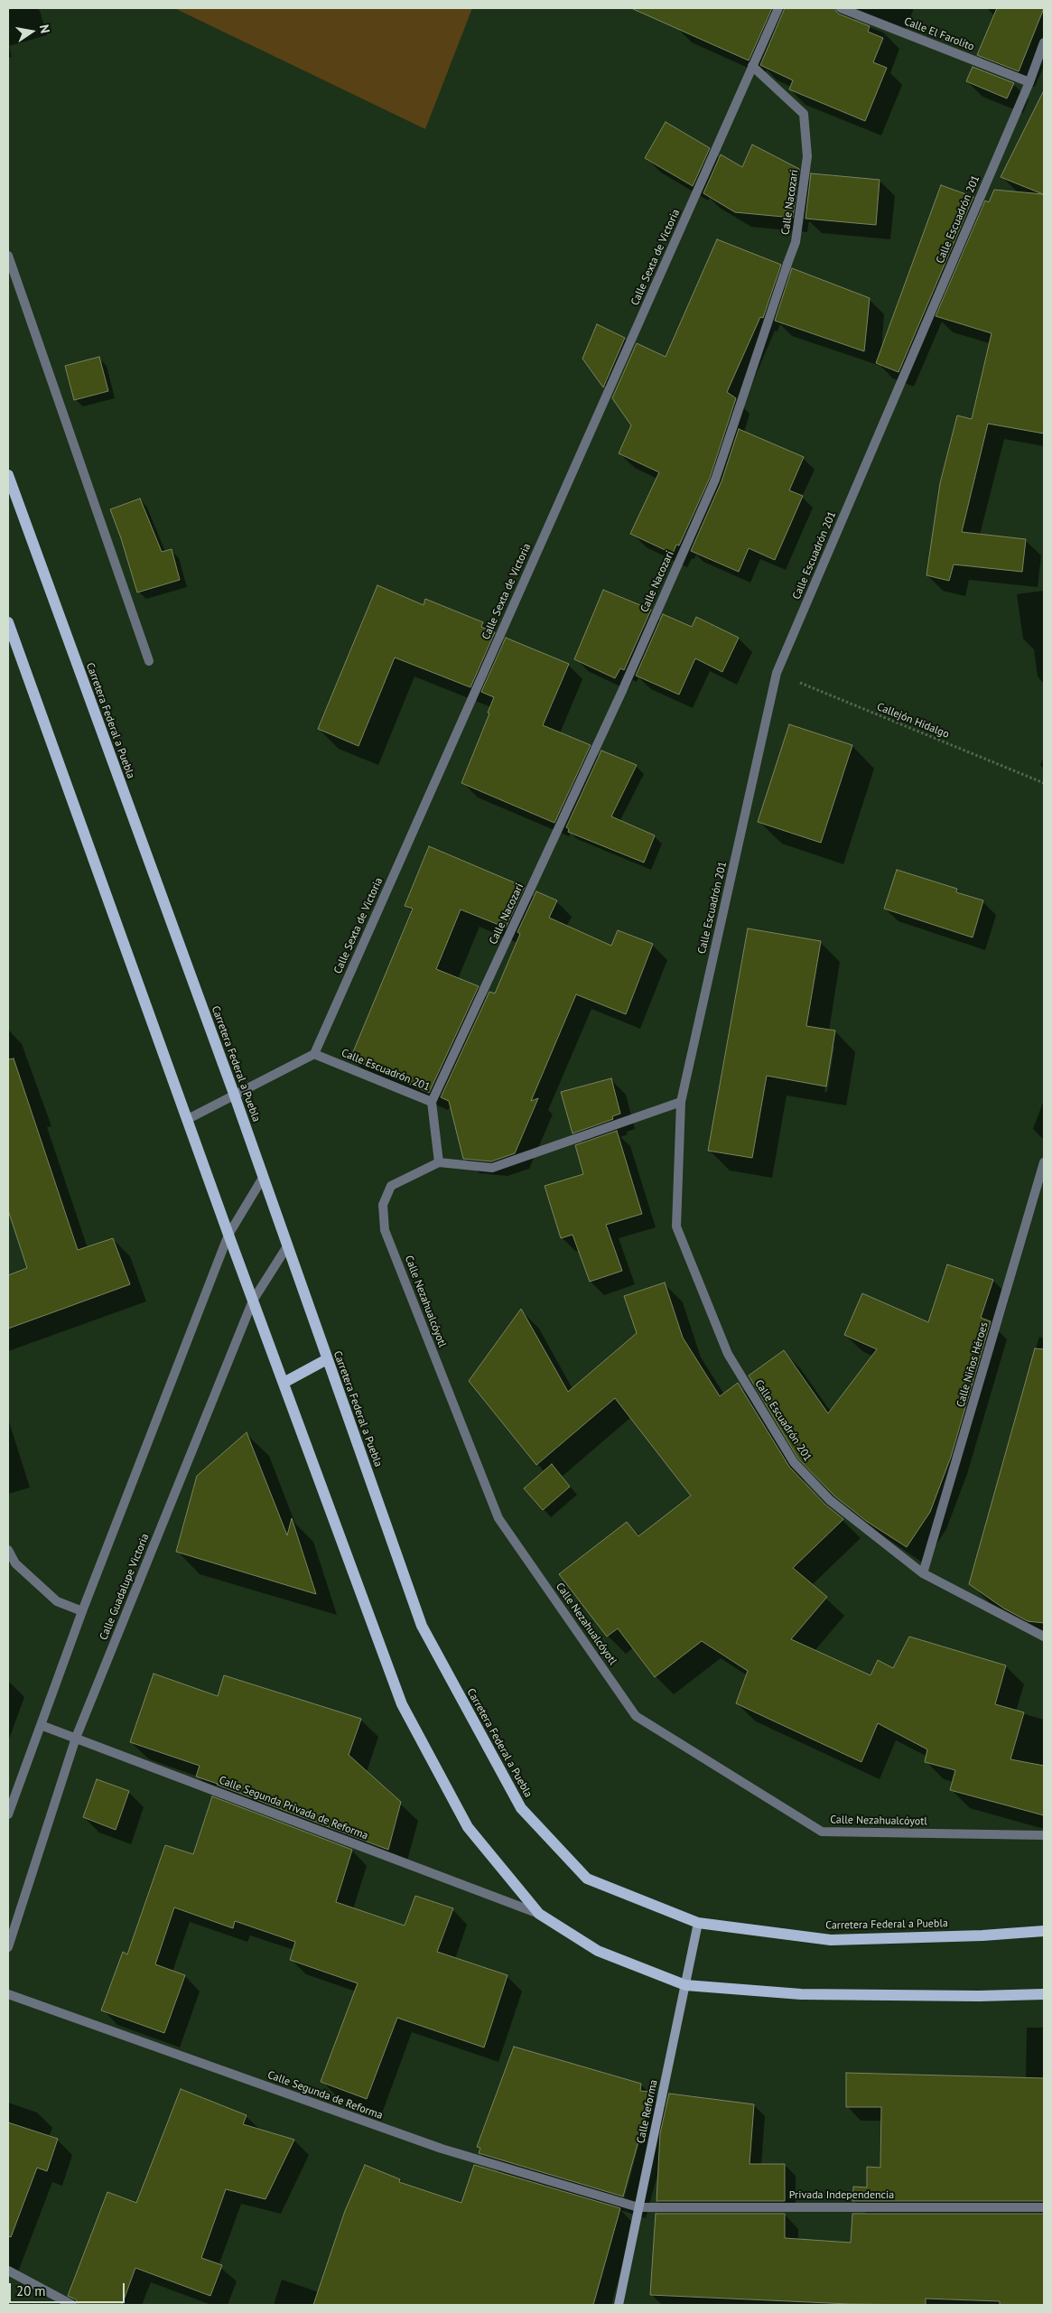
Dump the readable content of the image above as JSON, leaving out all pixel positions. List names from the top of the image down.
{
  "streets": {
    "main road": ["Carretera Federal a Puebla"],
    "street": [
      "Calle El Farolito",
      "Calle Nacozari",
      "Calle Escuadrón 201",
      "Calle Sexta de Victoria",
      "Calle Nezahualcóyotl",
      "Calle Niños Héroes",
      "Calle Guadalupe Victoria",
      "Calle Segunda Privada de Reforma",
      "Calle Segunda de Reforma",
      "Calle Reforma",
      "Privada Independencia"
    ],
    "path": ["Callejón Hidalgo"]
  },
  "crossings": [
    ["Calle El Farolito", "Calle Escuadrón 201"],
    ["Calle Nacozari", "Calle Escuadrón 201"],
    ["Calle Nacozari", "Calle Sexta de Victoria"],
    ["Calle Escuadrón 201", "Calle Sexta de Victoria"],
    ["Calle Escuadrón 201", "Callejón Hidalgo"],
    ["Calle Escuadrón 201", "Calle Nezahualcóyotl"],
    ["Calle Escuadrón 201", "Calle Niños Héroes"],
    ["Carretera Federal a Puebla", "Calle Guadalupe Victoria"],
    ["Carretera Federal a Puebla", "Calle Reforma"],
    ["Calle Guadalupe Victoria", "Calle Segunda Privada de Reforma"],
    ["Calle Segunda de Reforma", "Calle Reforma"],
    ["Calle Segunda de Reforma", "Privada Independencia"],
    ["Calle Reforma", "Privada Independencia"]
  ],
  "scale_bar": "20 m",
  "north": "right"
}
